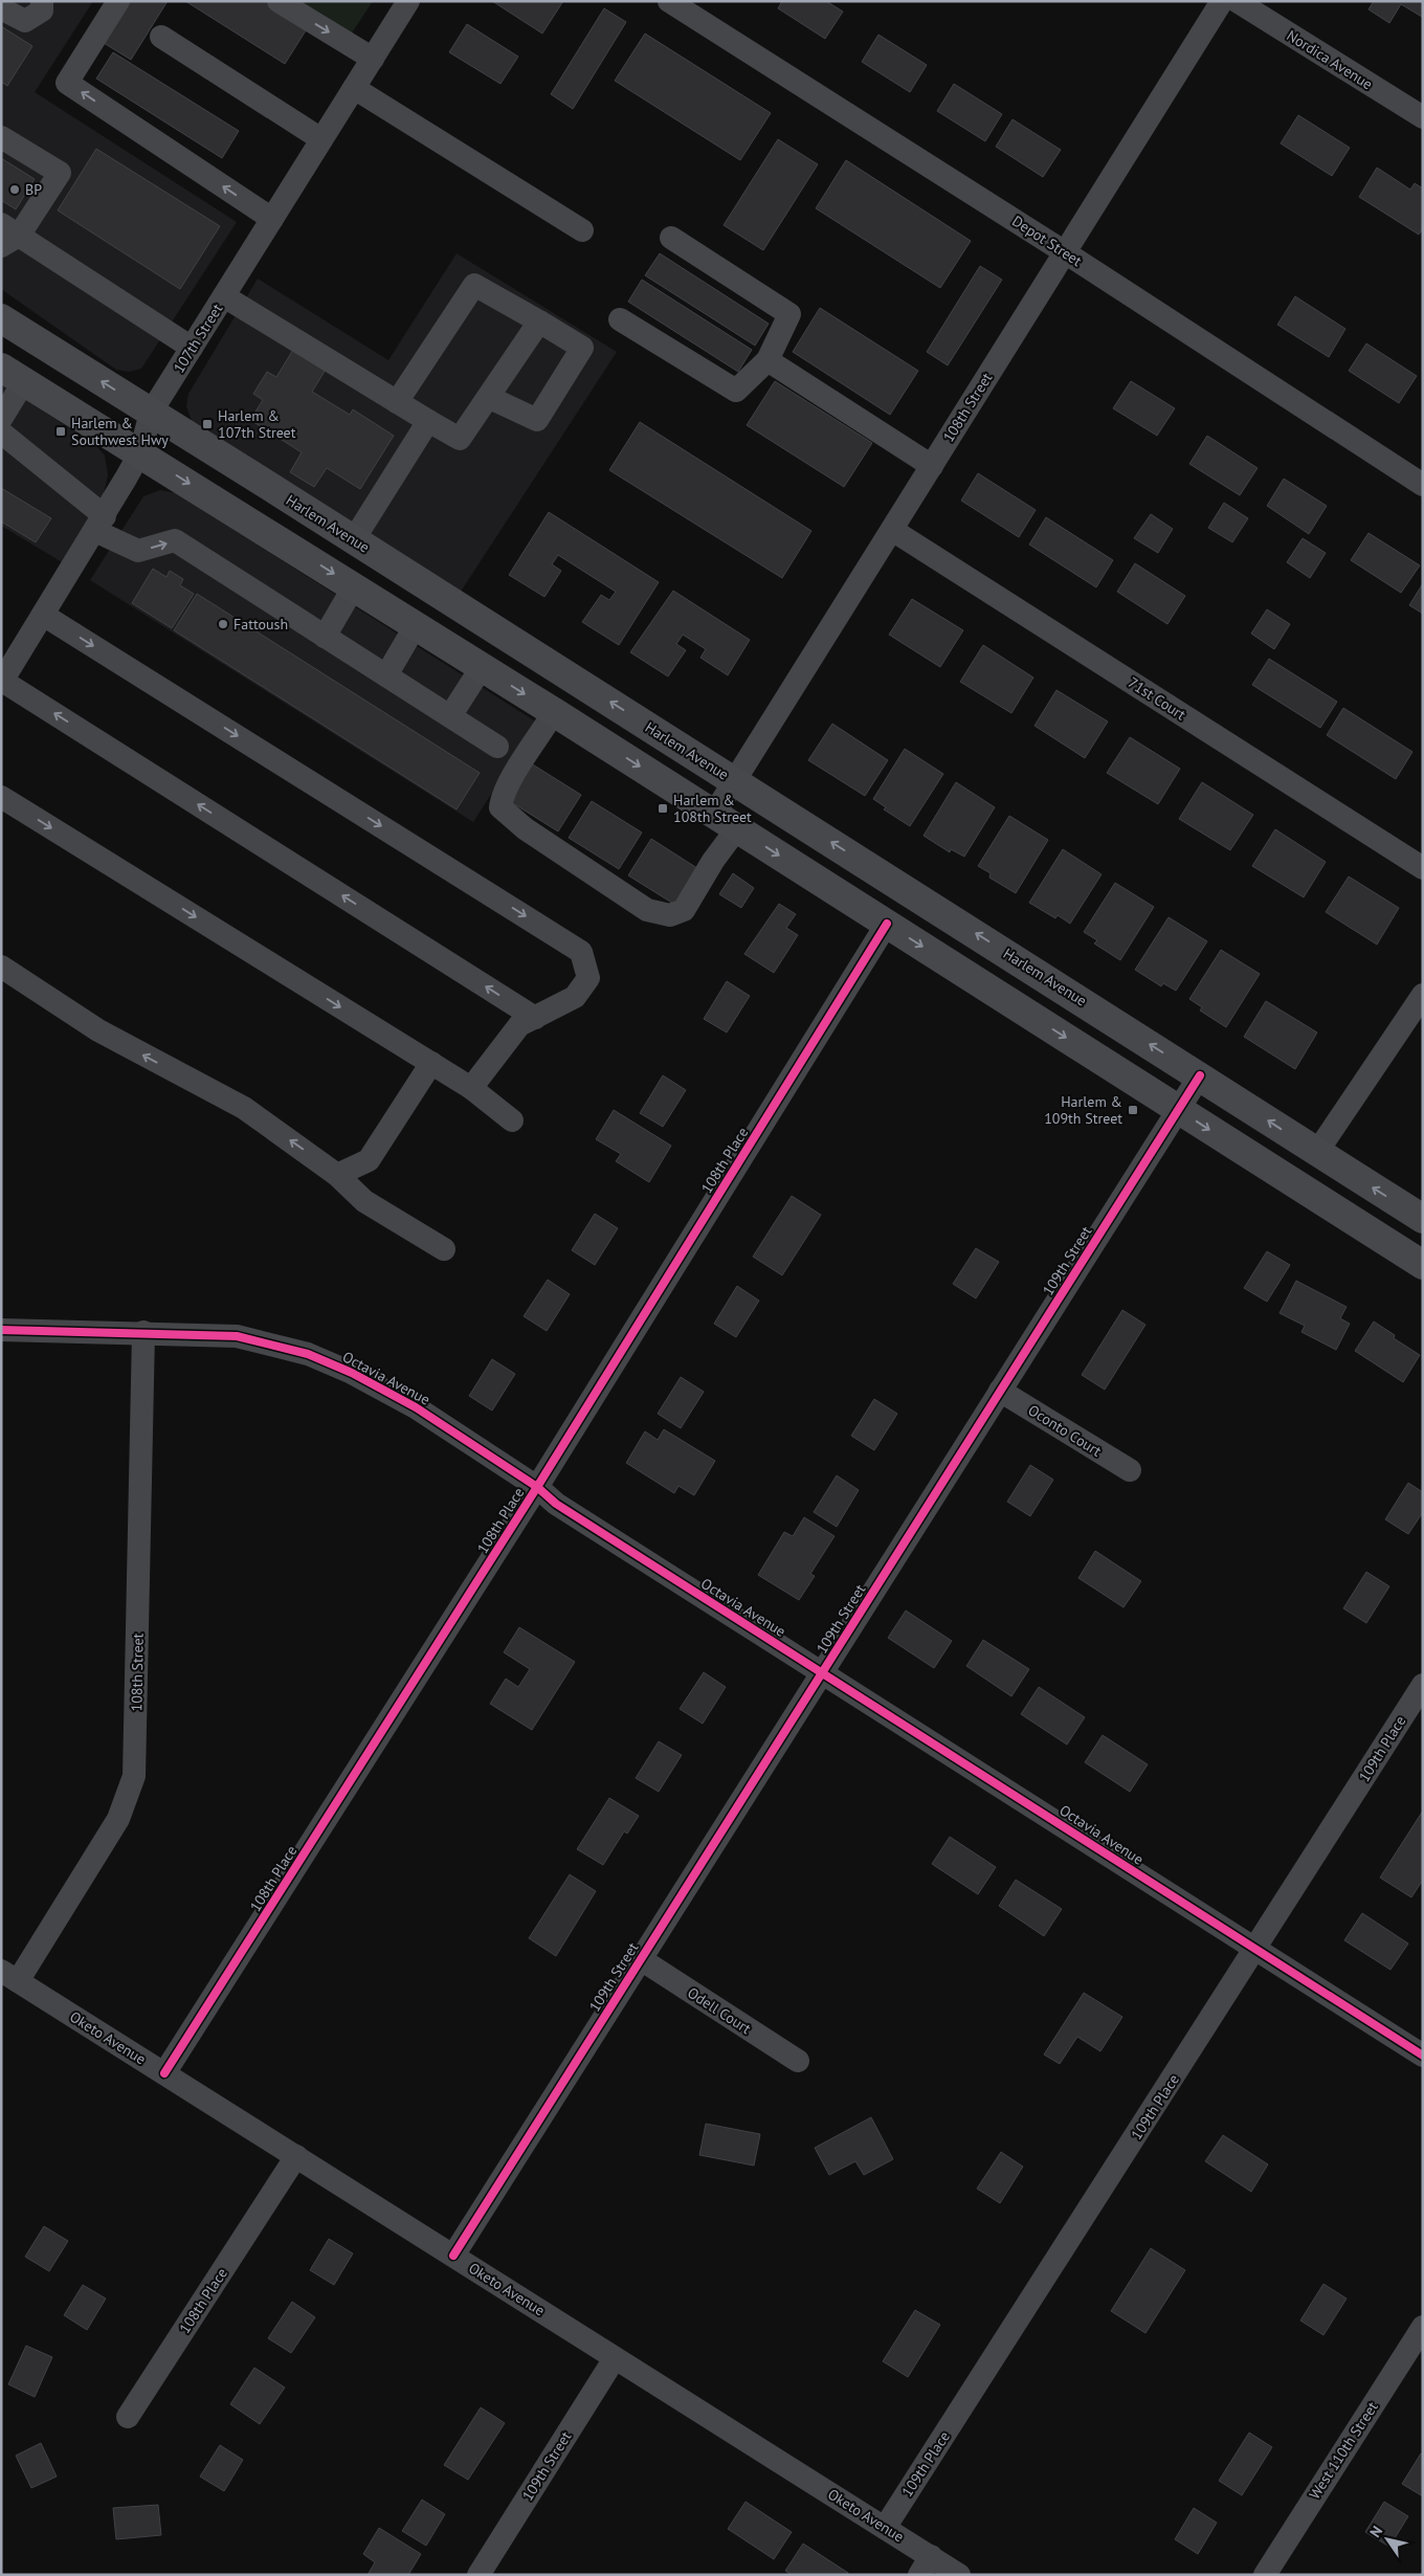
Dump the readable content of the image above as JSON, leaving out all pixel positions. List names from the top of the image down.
{
  "streets": {
    "main road": ["Harlem Avenue"],
    "street": [
      "Nordica Avenue",
      "Depot Street",
      "107th Street",
      "108th Street",
      "71st Court",
      "108th Place",
      "109th Street",
      "Octavia Avenue",
      "Oconto Court",
      "109th Place",
      "Odell Court",
      "Oketo Avenue",
      "West 110th Street"
    ]
  },
  "crossings": [
    ["Depot Street", "108th Street"],
    ["107th Street", "Harlem Avenue"],
    ["108th Street", "Harlem Avenue"],
    ["108th Street", "71st Court"],
    ["108th Street", "Octavia Avenue"],
    ["108th Street", "Oketo Avenue"],
    ["Harlem Avenue", "109th Street"],
    ["108th Place", "Octavia Avenue"],
    ["108th Place", "Oketo Avenue"],
    ["109th Street", "Octavia Avenue"],
    ["109th Street", "Oconto Court"],
    ["109th Street", "Odell Court"],
    ["109th Street", "Oketo Avenue"],
    ["Octavia Avenue", "109th Place"],
    ["109th Place", "Oketo Avenue"]
  ],
  "places": {
    "other": ["BP", "Fattoush"],
    "transit": [
      "Harlem & 107th Street",
      "Harlem & Southwest Hwy",
      "Harlem & 108th Street",
      "Harlem & 109th Street"
    ]
  },
  "north": "top left"
}
